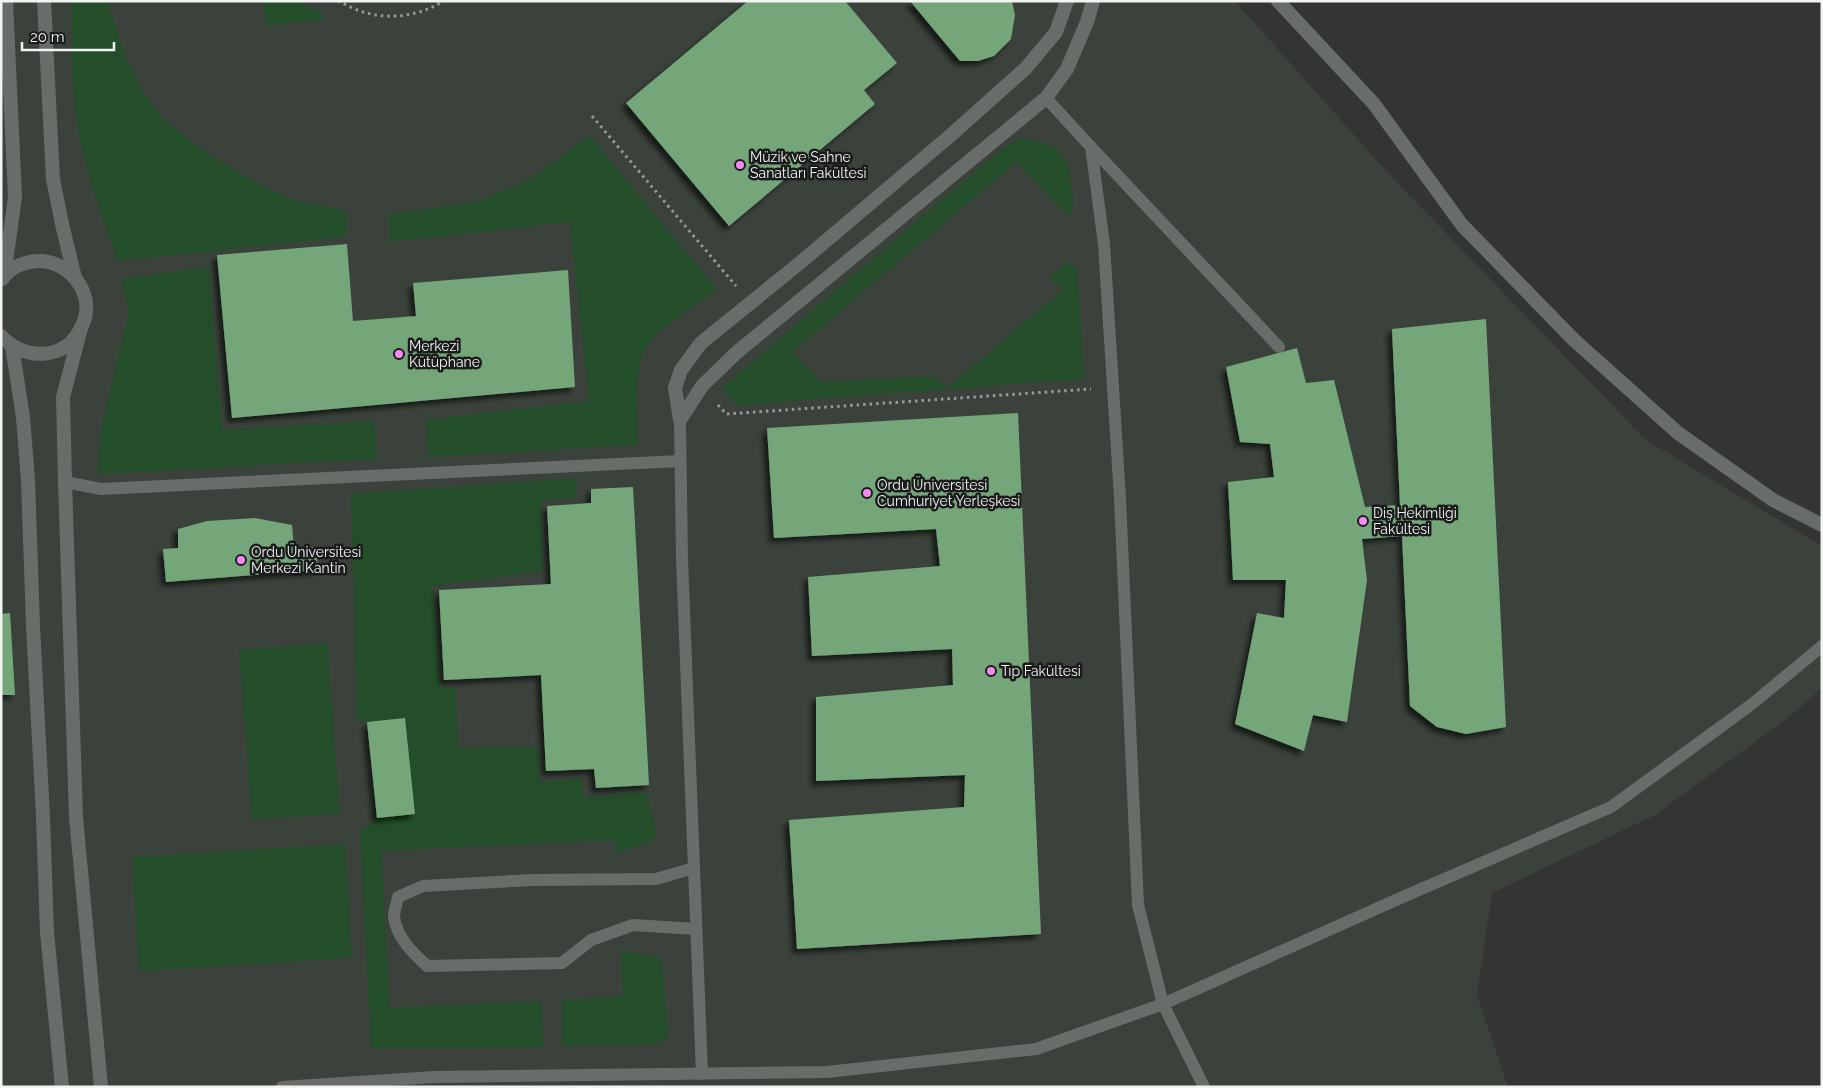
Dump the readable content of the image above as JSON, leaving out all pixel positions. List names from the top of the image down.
{
  "places": [
    "Müzik ve Sahne Sanatları Fakültesi",
    "Merkezi Kütüphane",
    "Ordu Üniversitesi Cumhuriyet Yerleşkesi",
    "Diş Hekimliği Fakültesi",
    "Ordu Üniversitesi Merkezi Kantin",
    "Tıp Fakültesi"
  ],
  "scale_bar": "20 m"
}
